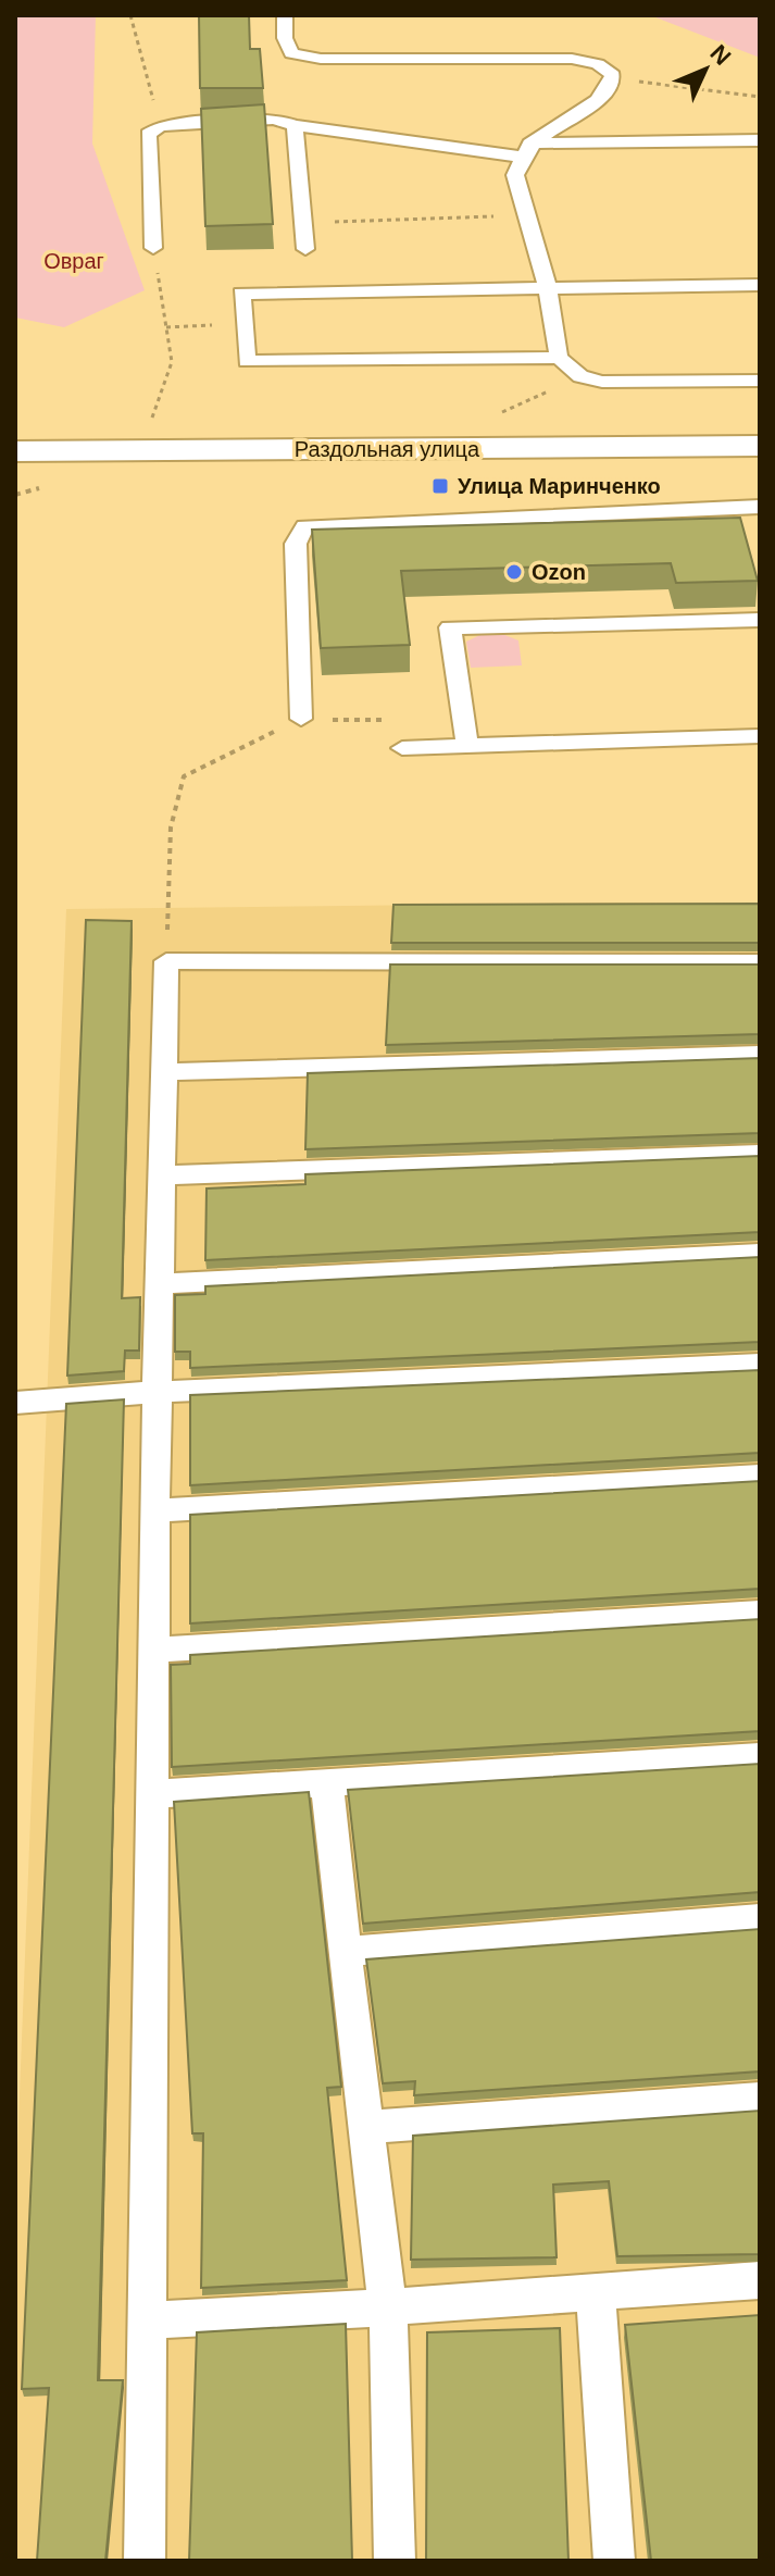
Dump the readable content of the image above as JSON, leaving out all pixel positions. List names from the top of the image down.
{
  "streets": {
    "main road": ["Раздольная улица"]
  },
  "parks": ["Овраг"],
  "places": {
    "transit": ["Улица Маринченко"],
    "other": ["Ozon"]
  },
  "north": "top right"
}
